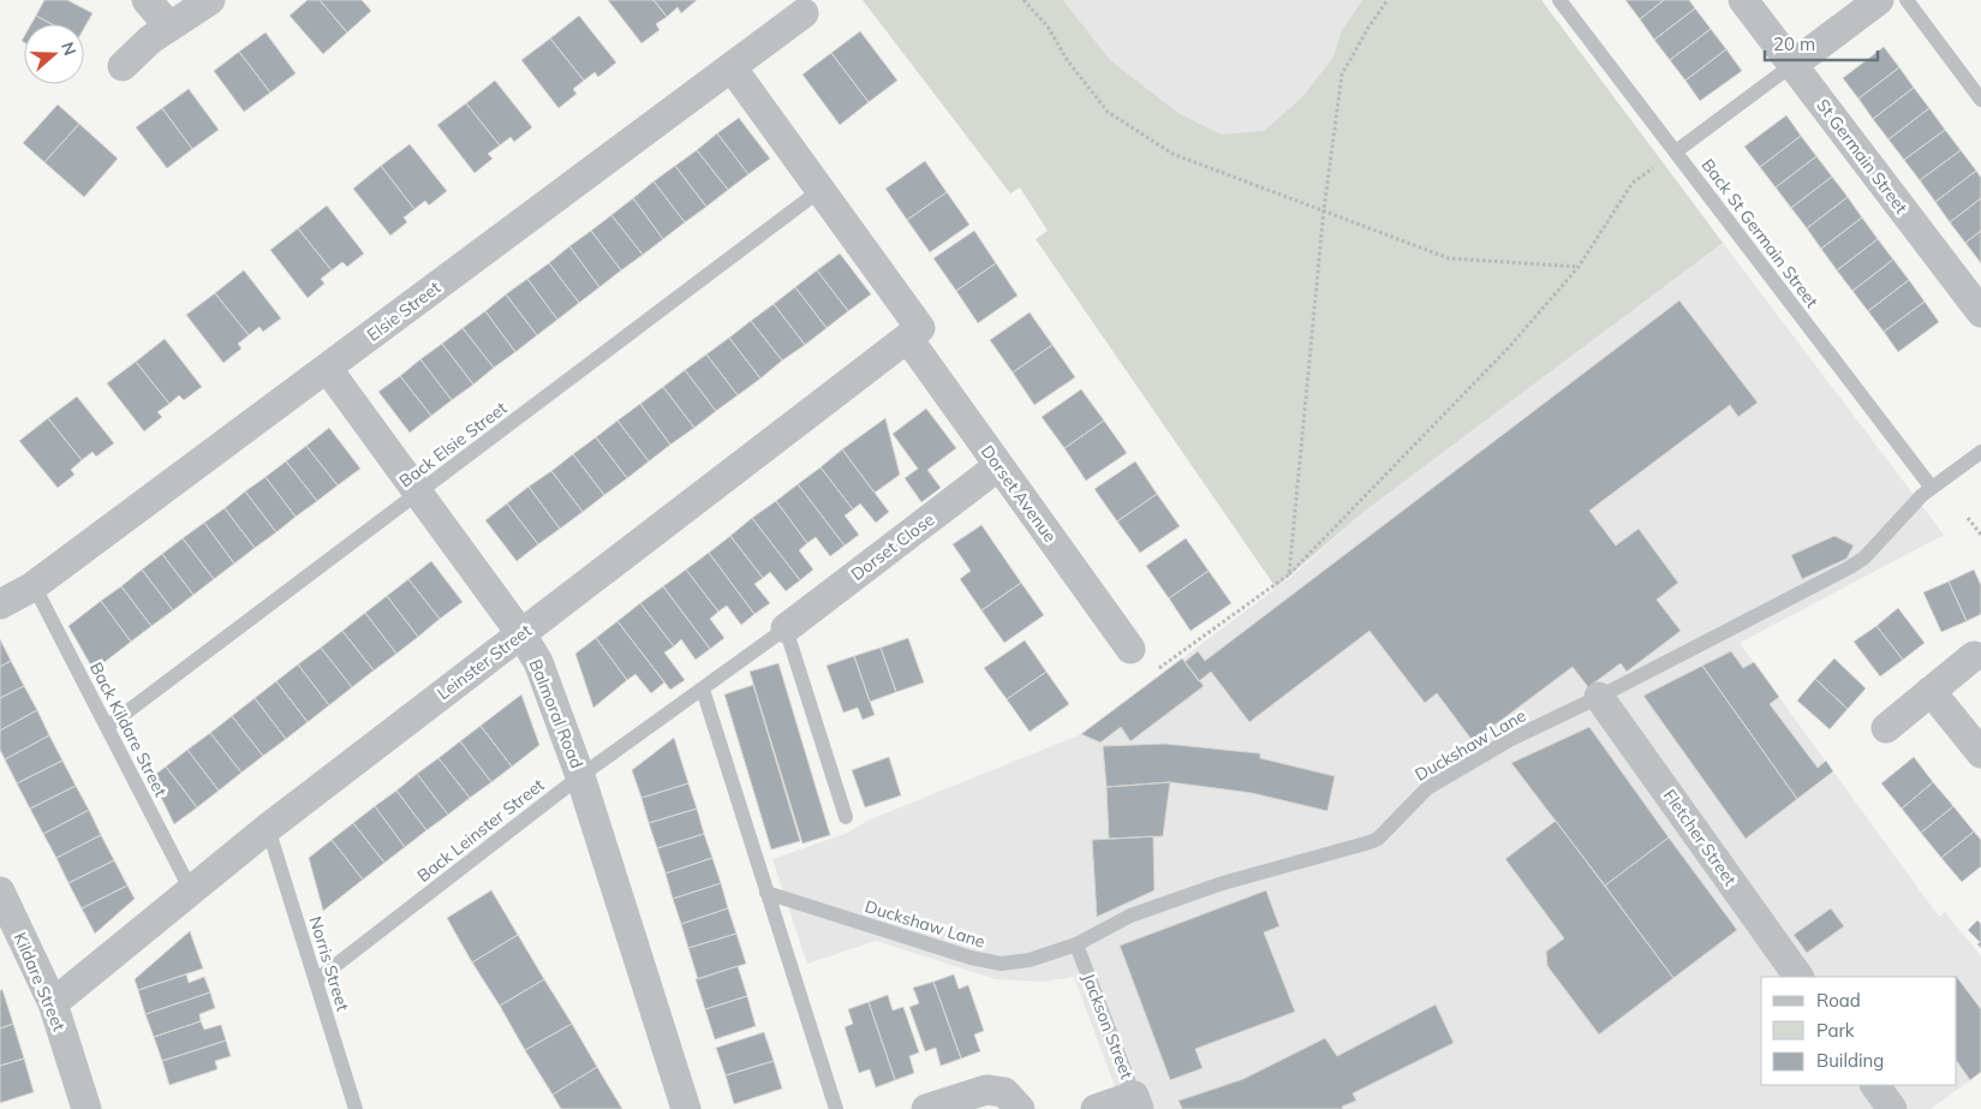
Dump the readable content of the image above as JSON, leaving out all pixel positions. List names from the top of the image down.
{
  "streets": {
    "street": [
      "St Germain Street",
      "Elsie Street",
      "Dorset Avenue",
      "Dorset Close",
      "Leinster Street",
      "Balmoral Road",
      "Fletcher Street",
      "Kildare Street"
    ],
    "lane": [
      "Back St Germain Street",
      "Back Elsie Street",
      "Back Kildare Street",
      "Duckshaw Lane",
      "Back Leinster Street",
      "Norris Street",
      "Jackson Street"
    ]
  },
  "crossings": [
    ["Back St Germain Street", "Duckshaw Lane"],
    ["Elsie Street", "Dorset Avenue"],
    ["Elsie Street", "Balmoral Road"],
    ["Elsie Street", "Back Kildare Street"],
    ["Back Elsie Street", "Dorset Avenue"],
    ["Back Elsie Street", "Balmoral Road"],
    ["Back Elsie Street", "Back Kildare Street"],
    ["Dorset Avenue", "Dorset Close"],
    ["Dorset Avenue", "Leinster Street"],
    ["Dorset Close", "Back Leinster Street"],
    ["Leinster Street", "Balmoral Road"],
    ["Leinster Street", "Back Kildare Street"],
    ["Leinster Street", "Norris Street"],
    ["Leinster Street", "Kildare Street"],
    ["Balmoral Road", "Back Leinster Street"],
    ["Duckshaw Lane", "Fletcher Street"],
    ["Duckshaw Lane", "Jackson Street"],
    ["Back Leinster Street", "Norris Street"]
  ],
  "legend": ["Road", "Park", "Building"],
  "scale_bar": "20 m",
  "north": "right"
}
